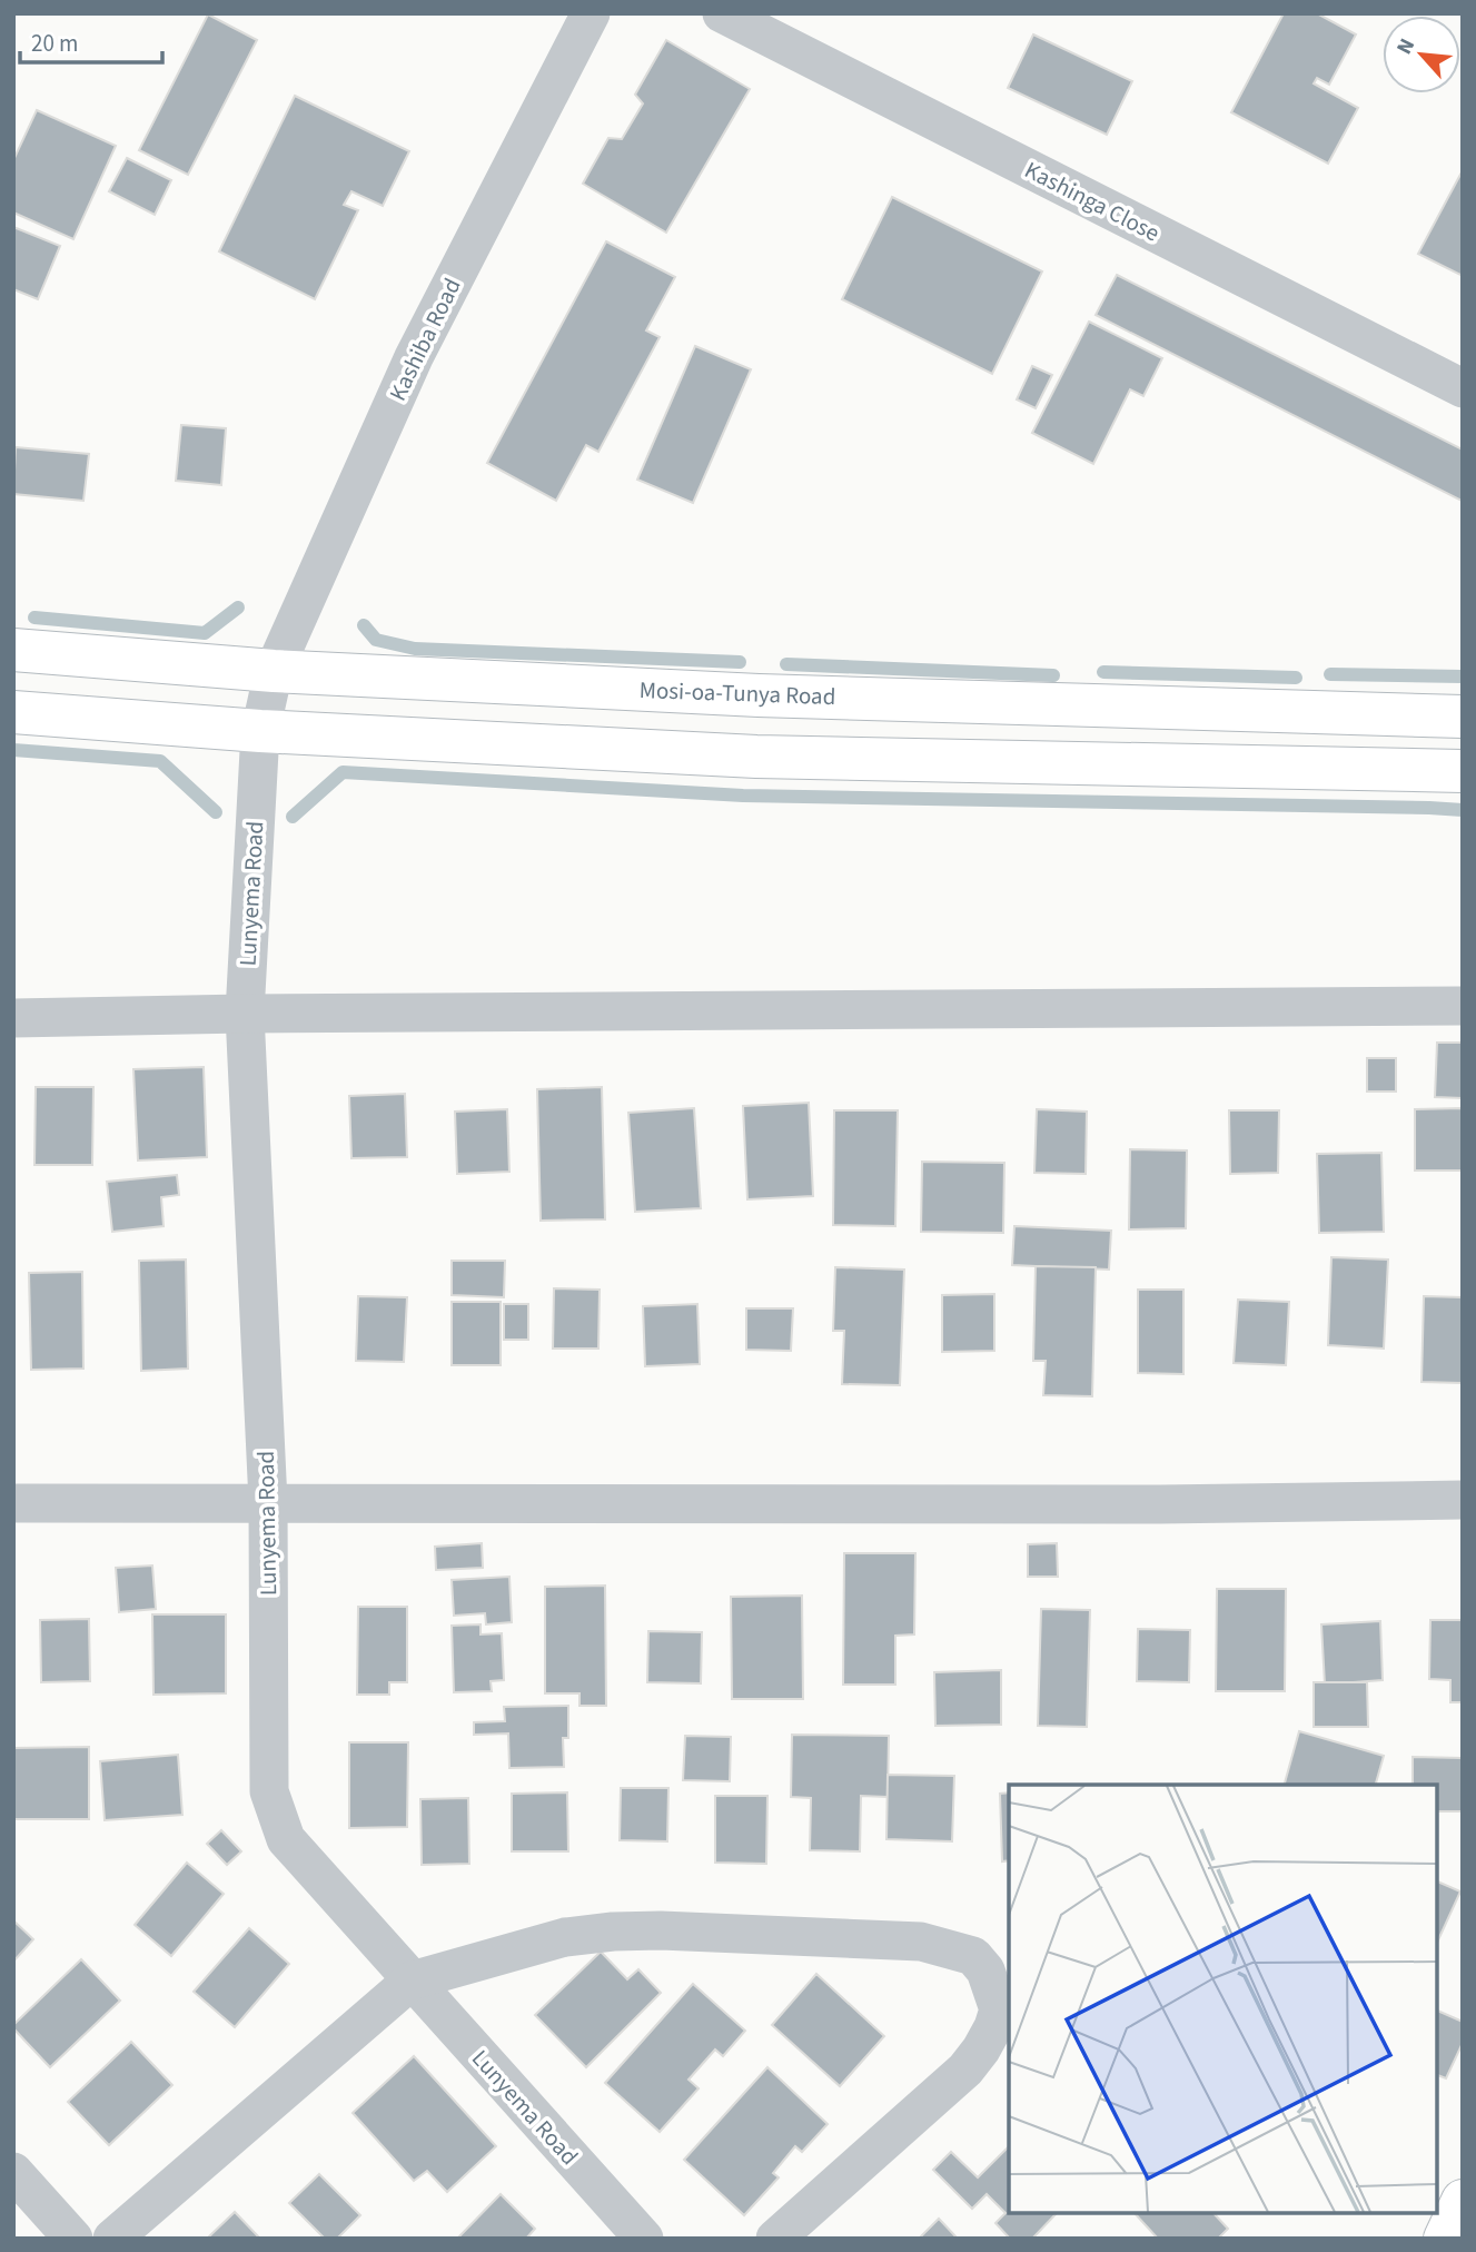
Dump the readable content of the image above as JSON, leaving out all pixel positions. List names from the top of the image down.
{
  "streets": {
    "main road": ["Mosi-oa-Tunya Road"],
    "street": ["Kashinga Close", "Kashiba Road", "Lunyema Road"]
  },
  "crossings": [
    ["Kashiba Road", "Mosi-oa-Tunya Road"],
    ["Kashiba Road", "Lunyema Road"],
    ["Mosi-oa-Tunya Road", "Lunyema Road"]
  ],
  "scale_bar": "20 m",
  "north": "top left"
}
